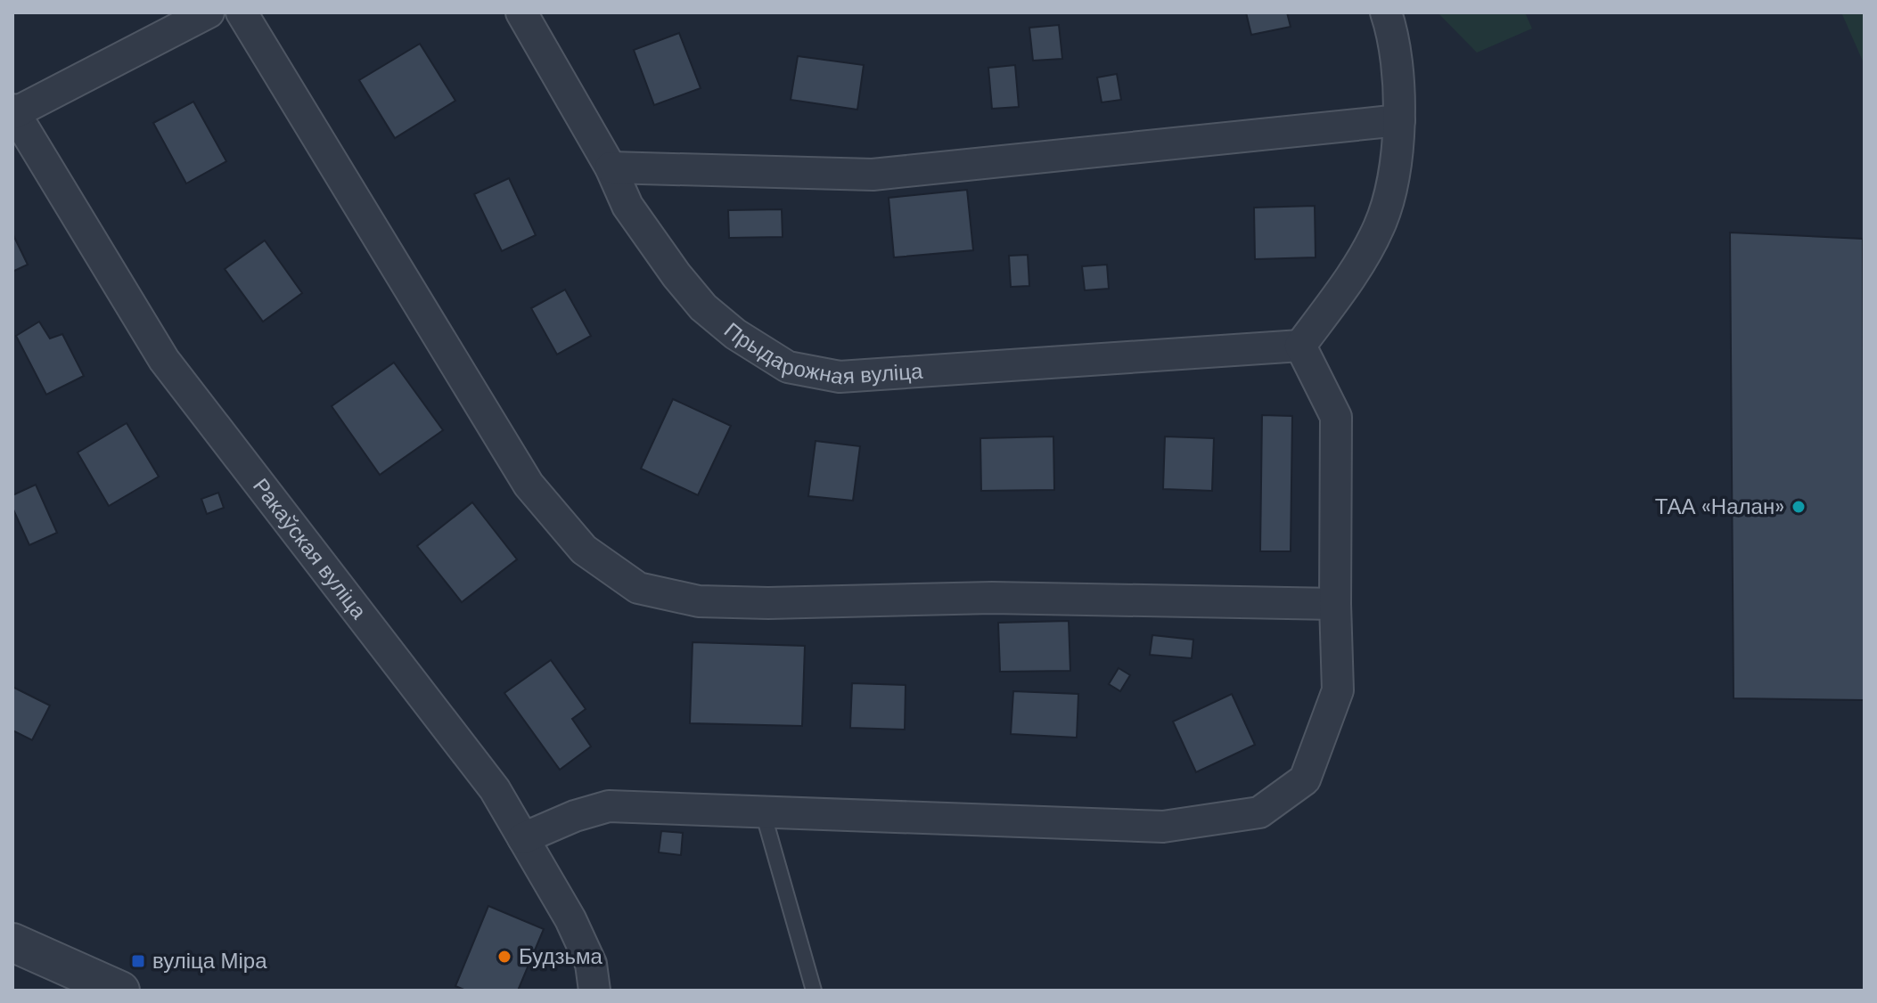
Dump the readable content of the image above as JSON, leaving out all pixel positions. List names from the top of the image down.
{
  "streets": {
    "street": ["Прыдарожная вуліца", "Ракаўская вуліца"]
  },
  "places": {
    "other": ["ТАА «Налан»", "Будзьма"],
    "transit": ["вуліца Міра"]
  }
}
